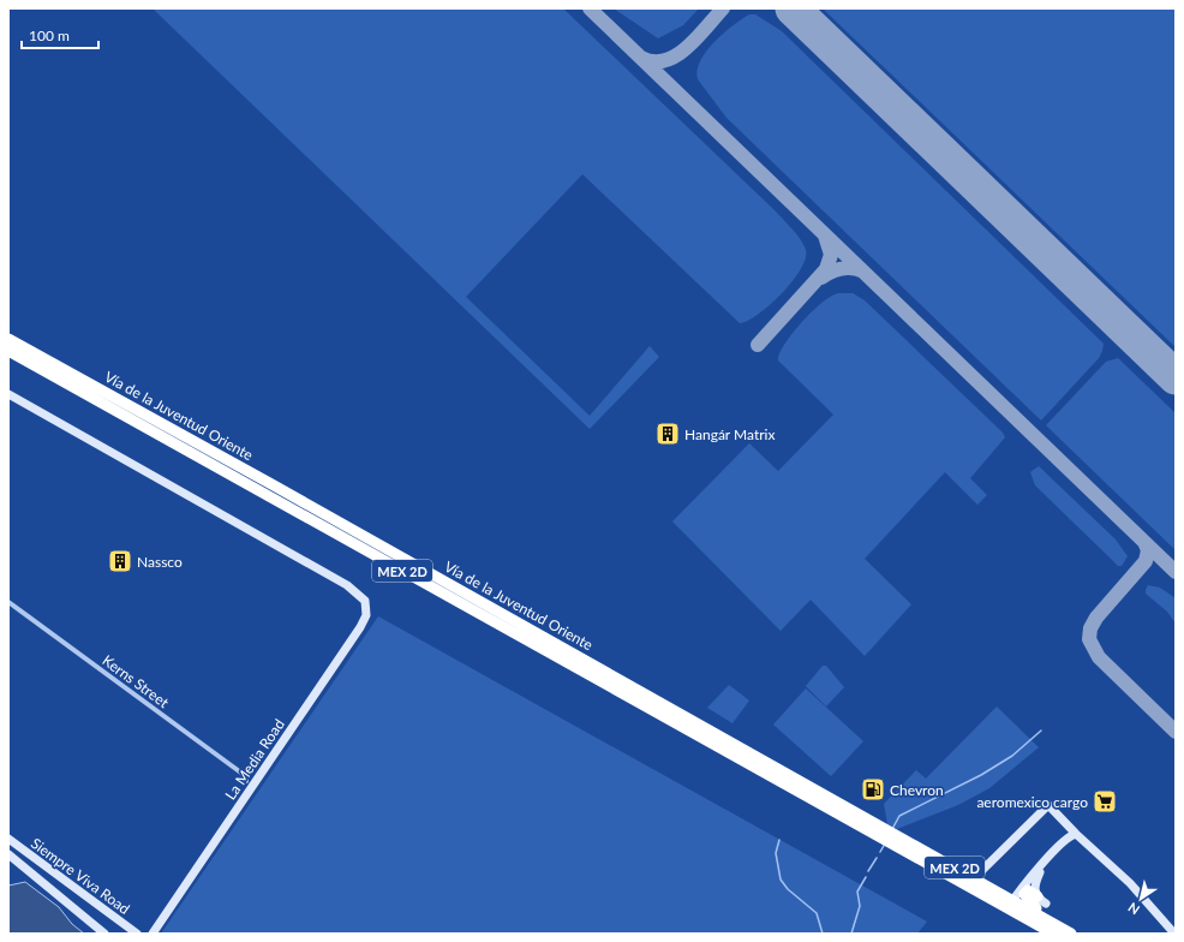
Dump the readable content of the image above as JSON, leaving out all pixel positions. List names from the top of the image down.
{
  "streets": {
    "highway": ["Vía de la Juventud Oriente", "MEX 2D"],
    "main road": ["La Media Road", "Siempre Viva Road"],
    "street": ["Kerns Street"]
  },
  "crossings": [
    ["Vía de la Juventud Oriente", "MEX 2D"]
  ],
  "places": {
    "building": ["Hangár Matrix", "Nassco"],
    "fuel station": ["Chevron"],
    "supermarket": ["aeromexico cargo"]
  },
  "scale_bar": "100 m",
  "north": "bottom left"
}
